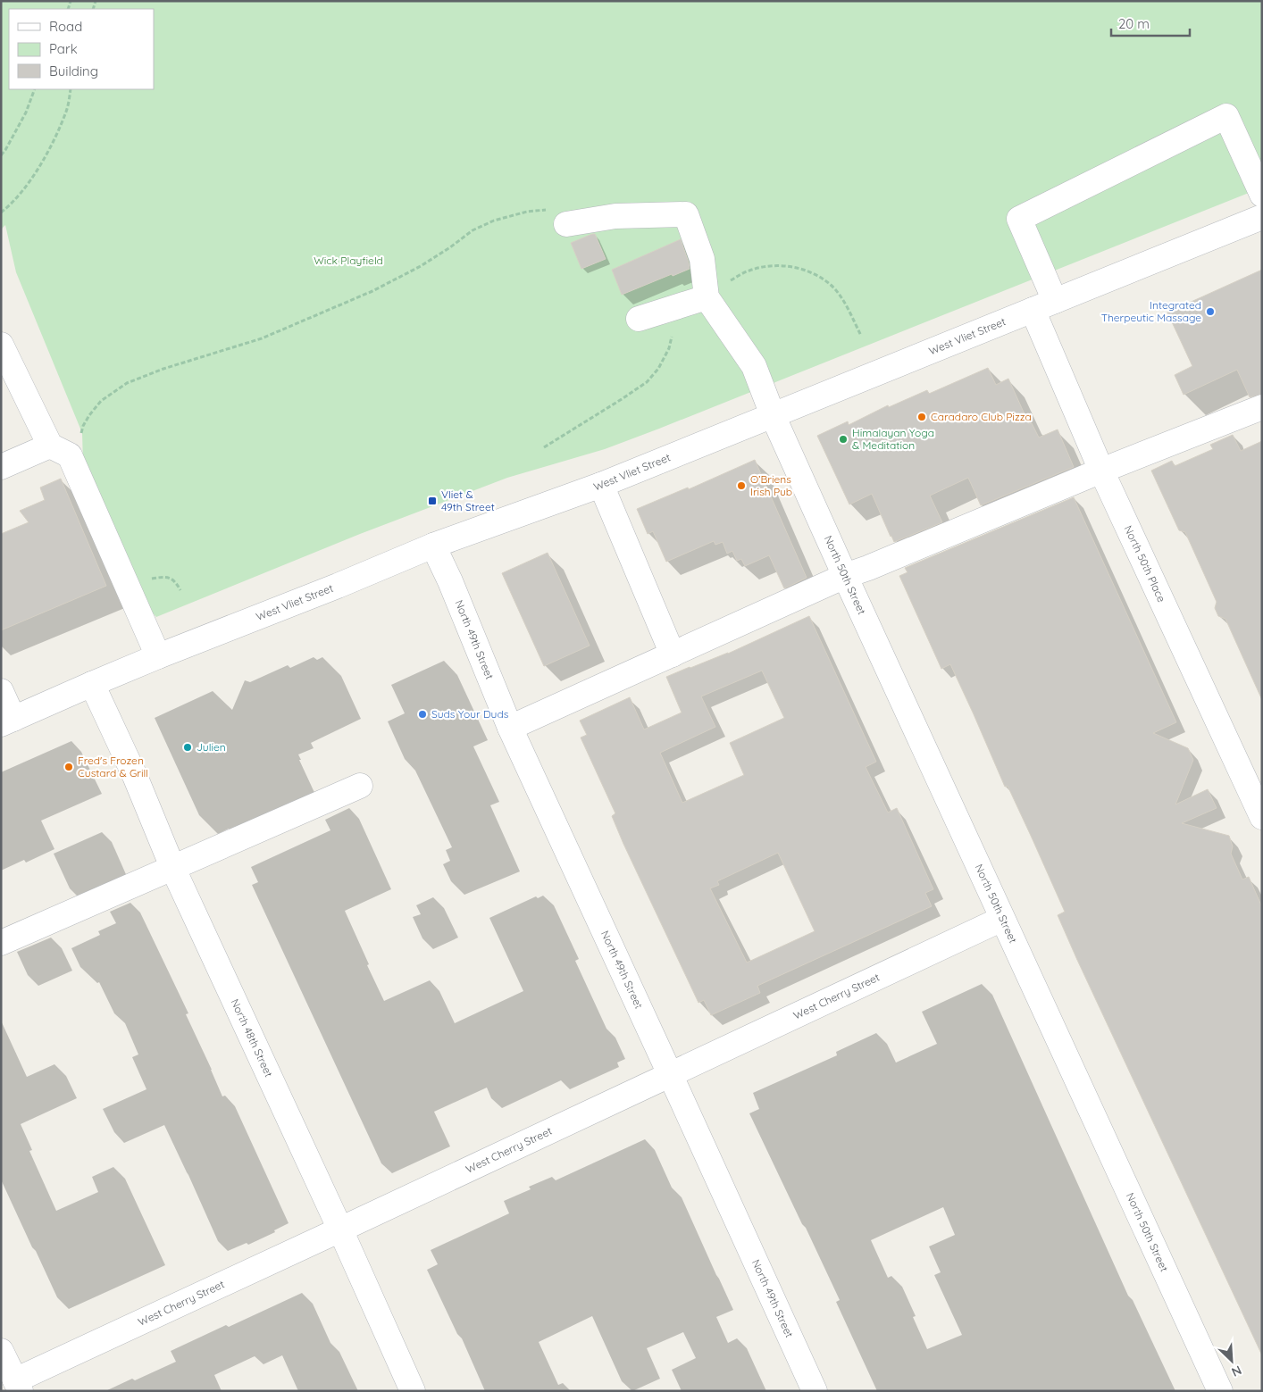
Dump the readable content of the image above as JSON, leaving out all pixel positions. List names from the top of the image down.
{
  "streets": {
    "street": [
      "West Vliet Street",
      "North 50th Place",
      "North 50th Street",
      "North 49th Street",
      "West Cherry Street",
      "North 48th Street"
    ]
  },
  "crossings": [
    ["West Vliet Street", "North 50th Place"],
    ["West Vliet Street", "North 50th Street"],
    ["West Vliet Street", "North 49th Street"],
    ["West Vliet Street", "North 48th Street"],
    ["North 50th Street", "West Cherry Street"],
    ["North 49th Street", "West Cherry Street"],
    ["West Cherry Street", "North 48th Street"]
  ],
  "parks": ["Wick Playfield"],
  "places": {
    "other": [
      "Integrated Therpeutic Massage",
      "Caradaro Club Pizza",
      "Himalayan Yoga & Meditation",
      "O’Briens Irish Pub",
      "Suds Your Duds",
      "Julien",
      "Fred's Frozen Custard & Grill"
    ],
    "transit": ["Vliet & 49th Street"]
  },
  "legend": ["Road", "Park", "Building"],
  "scale_bar": "20 m",
  "north": "bottom right"
}
